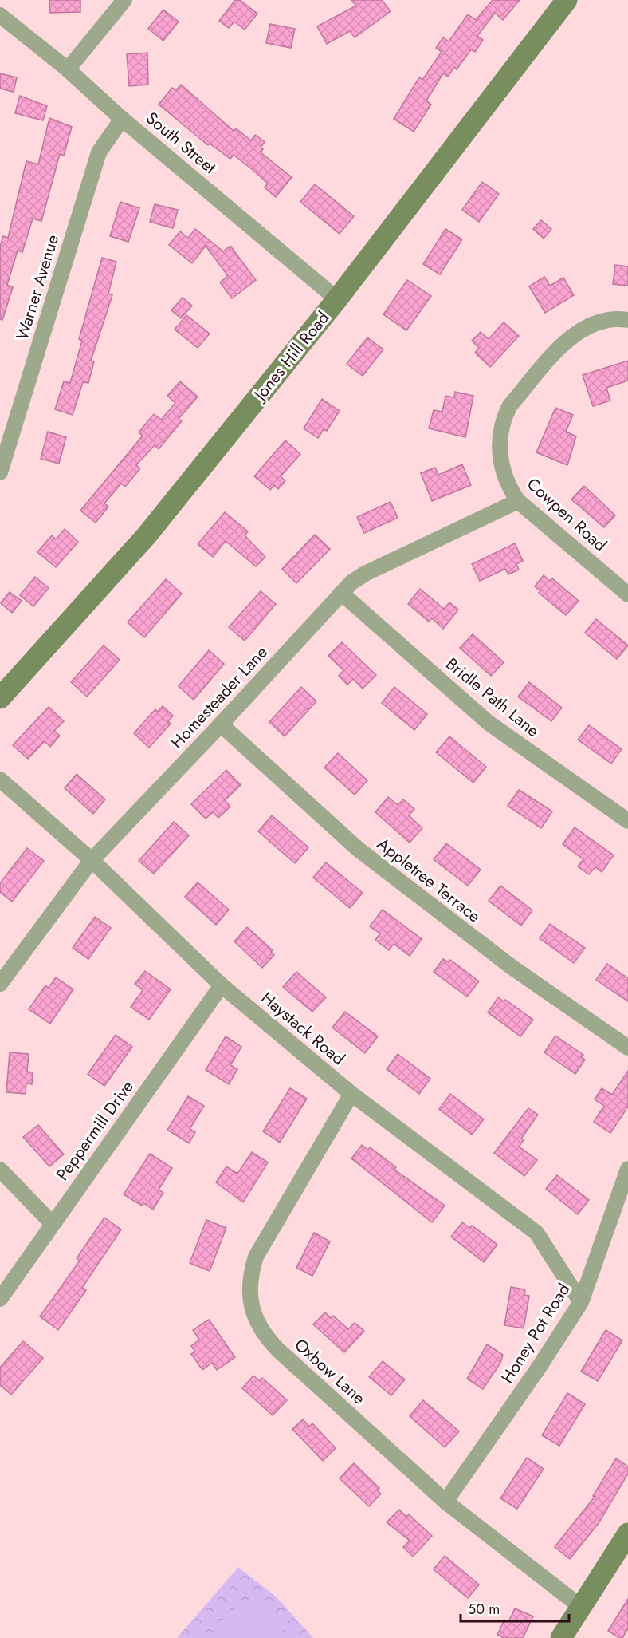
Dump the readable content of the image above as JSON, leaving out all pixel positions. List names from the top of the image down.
{
  "streets": {
    "main road": ["Jones Hill Road"],
    "street": [
      "South Street",
      "Warner Avenue",
      "Cowpen Road",
      "Homesteader Lane",
      "Bridle Path Lane",
      "Appletree Terrace",
      "Haystack Road",
      "Peppermill Drive",
      "Honey Pot Road",
      "Oxbow Lane"
    ]
  },
  "crossings": [
    ["South Street", "Warner Avenue"],
    ["South Street", "Jones Hill Road"],
    ["Cowpen Road", "Homesteader Lane"],
    ["Homesteader Lane", "Bridle Path Lane"],
    ["Homesteader Lane", "Appletree Terrace"],
    ["Homesteader Lane", "Haystack Road"],
    ["Haystack Road", "Peppermill Drive"],
    ["Haystack Road", "Honey Pot Road"],
    ["Haystack Road", "Oxbow Lane"],
    ["Honey Pot Road", "Oxbow Lane"]
  ],
  "scale_bar": "50 m"
}
